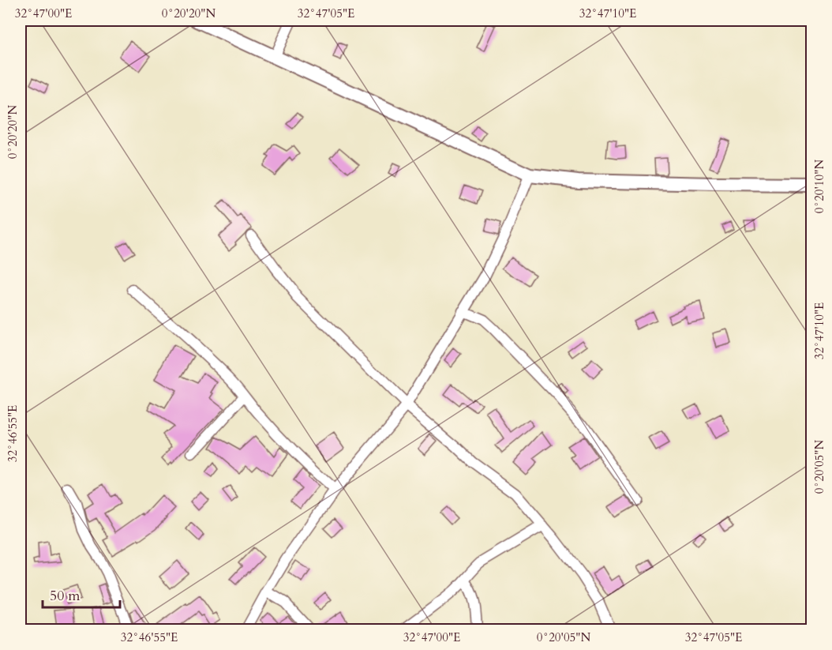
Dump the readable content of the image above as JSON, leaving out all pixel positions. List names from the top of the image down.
{
  "scale_bar": "50 m",
  "coordinates": [
    "32°47'00\"E",
    "0°20'20\"N",
    "32°47'05\"E",
    "32°47'10\"E",
    "0°20'10\"N",
    "32°46'55\"E",
    "0°20'05\"N"
  ]
}
